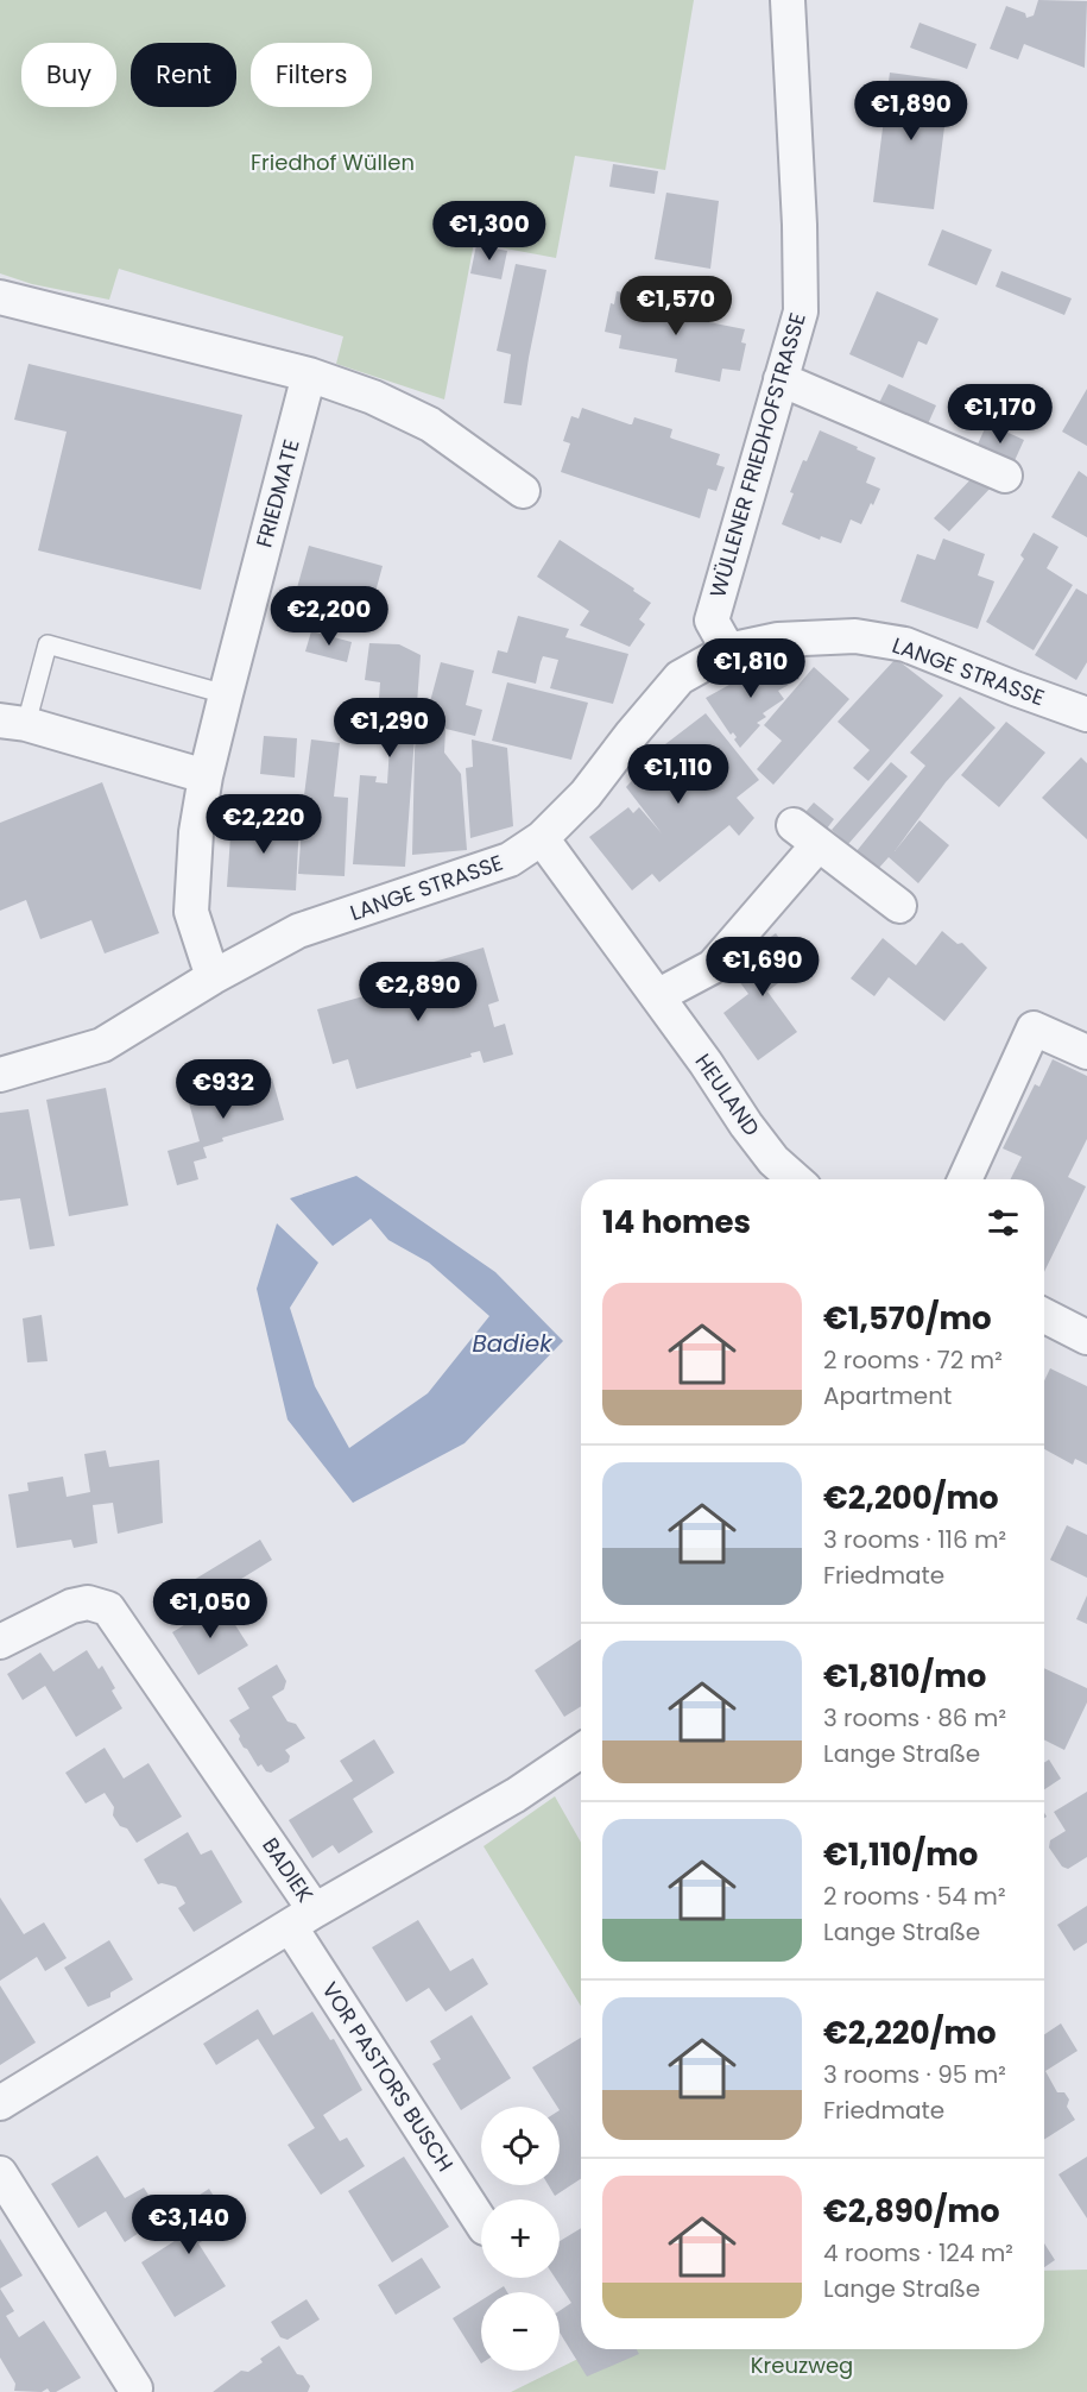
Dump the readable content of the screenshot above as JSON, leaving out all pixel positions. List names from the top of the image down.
{
  "streets": {
    "street": [
      "WÜLLENER FRIEDHOFSTRASSE",
      "FRIEDMATE",
      "LANGE STRASSE",
      "HEULAND",
      "BADIEK",
      "VOR PASTORS BUSCH"
    ]
  },
  "crossings": [
    ["WÜLLENER FRIEDHOFSTRASSE", "LANGE STRASSE"],
    ["FRIEDMATE", "LANGE STRASSE"],
    ["LANGE STRASSE", "HEULAND"],
    ["BADIEK", "VOR PASTORS BUSCH"]
  ],
  "water": ["Badiek"],
  "parks": ["Friedhof Wüllen", "Kreuzweg"],
  "page": {
    "chip": ["Buy", "Rent", "Filters"],
    "price": [
      "€1,890",
      "€1,300",
      "€1,570",
      "€1,170",
      "€2,200",
      "€1,810",
      "€1,290",
      "€1,110",
      "€2,220",
      "€1,690",
      "€2,890",
      "€932",
      "€1,050",
      "€3,140"
    ],
    "heading": "14 homes",
    "list": [
      {
        "name": "€1,570/mo",
        "note": "2 rooms · 72 m² · Apartment"
      },
      {
        "name": "€2,200/mo",
        "note": "3 rooms · 116 m² · Friedmate"
      },
      {
        "name": "€1,810/mo",
        "note": "3 rooms · 86 m² · Lange Straße"
      },
      {
        "name": "€1,110/mo",
        "note": "2 rooms · 54 m² · Lange Straße"
      },
      {
        "name": "€2,220/mo",
        "note": "3 rooms · 95 m² · Friedmate"
      },
      {
        "name": "€2,890/mo",
        "note": "4 rooms · 124 m² · Lange Straße"
      }
    ],
    "map_buttons": ["+", "−"]
  }
}
